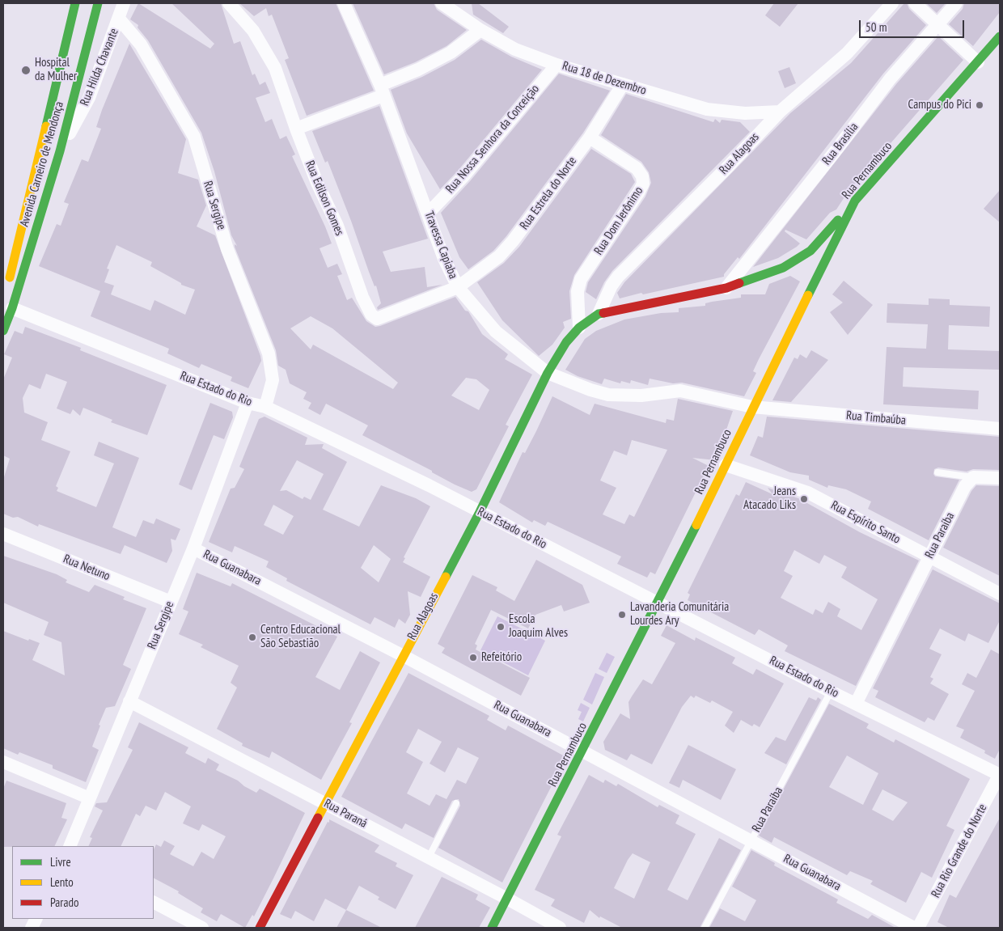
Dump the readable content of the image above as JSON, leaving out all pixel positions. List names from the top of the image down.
{
  "streets": {
    "street": [
      "Rua Hilda Chavante",
      "Rua 18 de Dezembro",
      "Rua Nossa Senhora da Conceição",
      "Rua Brasília",
      "Rua Alagoas",
      "Avenida Carneiro de Mendonça",
      "Rua Pernambuco",
      "Rua Estrela do Norte",
      "Rua Edilson Gomes",
      "Rua Sergipe",
      "Rua Dom Jerônimo",
      "Travessa Capiaba",
      "Rua Estado do Rio",
      "Rua Timbaúba",
      "Rua Espírito Santo",
      "Rua Paraíba",
      "Rua Netuno",
      "Rua Guanabara",
      "Rua Paraná",
      "Rua Rio Grande do Norte"
    ]
  },
  "crossings": [
    ["Rua Hilda Chavante", "Avenida Carneiro de Mendonça"],
    ["Rua Hilda Chavante", "Rua Sergipe"],
    ["Rua 18 de Dezembro", "Rua Nossa Senhora da Conceição"],
    ["Rua 18 de Dezembro", "Rua Alagoas"],
    ["Rua 18 de Dezembro", "Rua Estrela do Norte"],
    ["Rua Nossa Senhora da Conceição", "Travessa Capiaba"],
    ["Rua Brasília", "Rua Alagoas"],
    ["Rua Alagoas", "Rua Pernambuco"],
    ["Rua Alagoas", "Rua Dom Jerônimo"],
    ["Rua Alagoas", "Travessa Capiaba"],
    ["Rua Alagoas", "Rua Estado do Rio"],
    ["Rua Alagoas", "Rua Guanabara"],
    ["Rua Alagoas", "Rua Paraná"],
    ["Avenida Carneiro de Mendonça", "Rua Estado do Rio"],
    ["Rua Pernambuco", "Travessa Capiaba"],
    ["Rua Pernambuco", "Rua Estado do Rio"],
    ["Rua Pernambuco", "Rua Timbaúba"],
    ["Rua Pernambuco", "Rua Espírito Santo"],
    ["Rua Pernambuco", "Rua Guanabara"],
    ["Rua Pernambuco", "Rua Paraná"],
    ["Rua Estrela do Norte", "Rua Edilson Gomes"],
    ["Rua Estrela do Norte", "Rua Dom Jerônimo"],
    ["Rua Estrela do Norte", "Travessa Capiaba"],
    ["Rua Edilson Gomes", "Travessa Capiaba"],
    ["Rua Sergipe", "Rua Estado do Rio"],
    ["Rua Sergipe", "Rua Netuno"],
    ["Rua Sergipe", "Rua Guanabara"],
    ["Rua Sergipe", "Rua Paraná"],
    ["Travessa Capiaba", "Rua Timbaúba"],
    ["Rua Estado do Rio", "Rua Paraíba"],
    ["Rua Estado do Rio", "Rua Rio Grande do Norte"],
    ["Rua Espírito Santo", "Rua Paraíba"],
    ["Rua Paraíba", "Rua Guanabara"]
  ],
  "places": [
    "Hospital da Mulher",
    "Campus do Pici",
    "Jeans Atacado Liks",
    "Lavanderia Comunitária Lourdes Ary",
    "Escola Joaquim Alves",
    "Centro Educacional São Sebastião",
    "Refeitório"
  ],
  "legend": ["Livre", "Lento", "Parado"],
  "scale_bar": "50 m"
}
